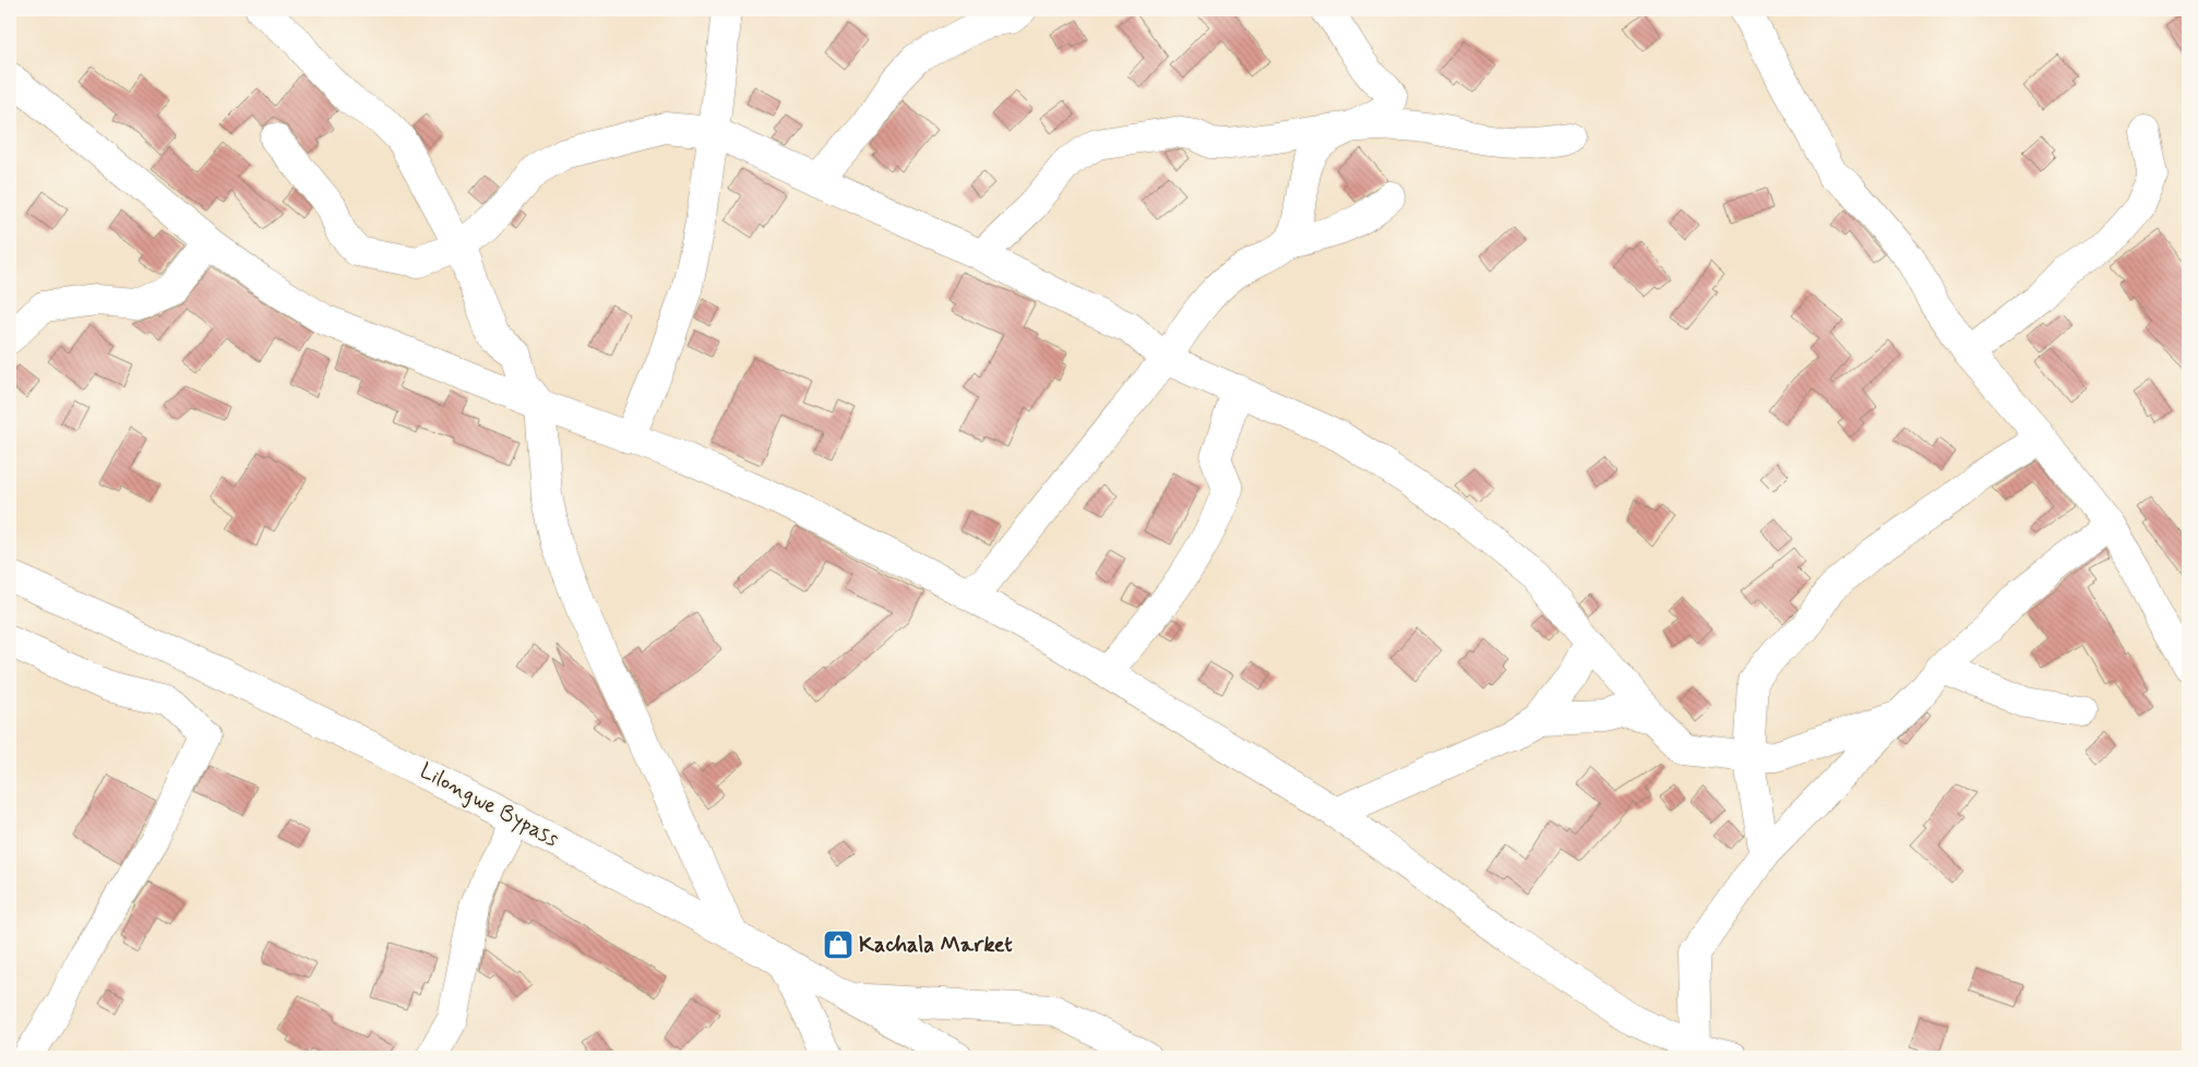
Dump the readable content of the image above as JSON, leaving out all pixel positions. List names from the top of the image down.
{
  "streets": {
    "street": ["Lilongwe Bypass"]
  },
  "places": {
    "shop": ["Kachala Market"]
  }
}
